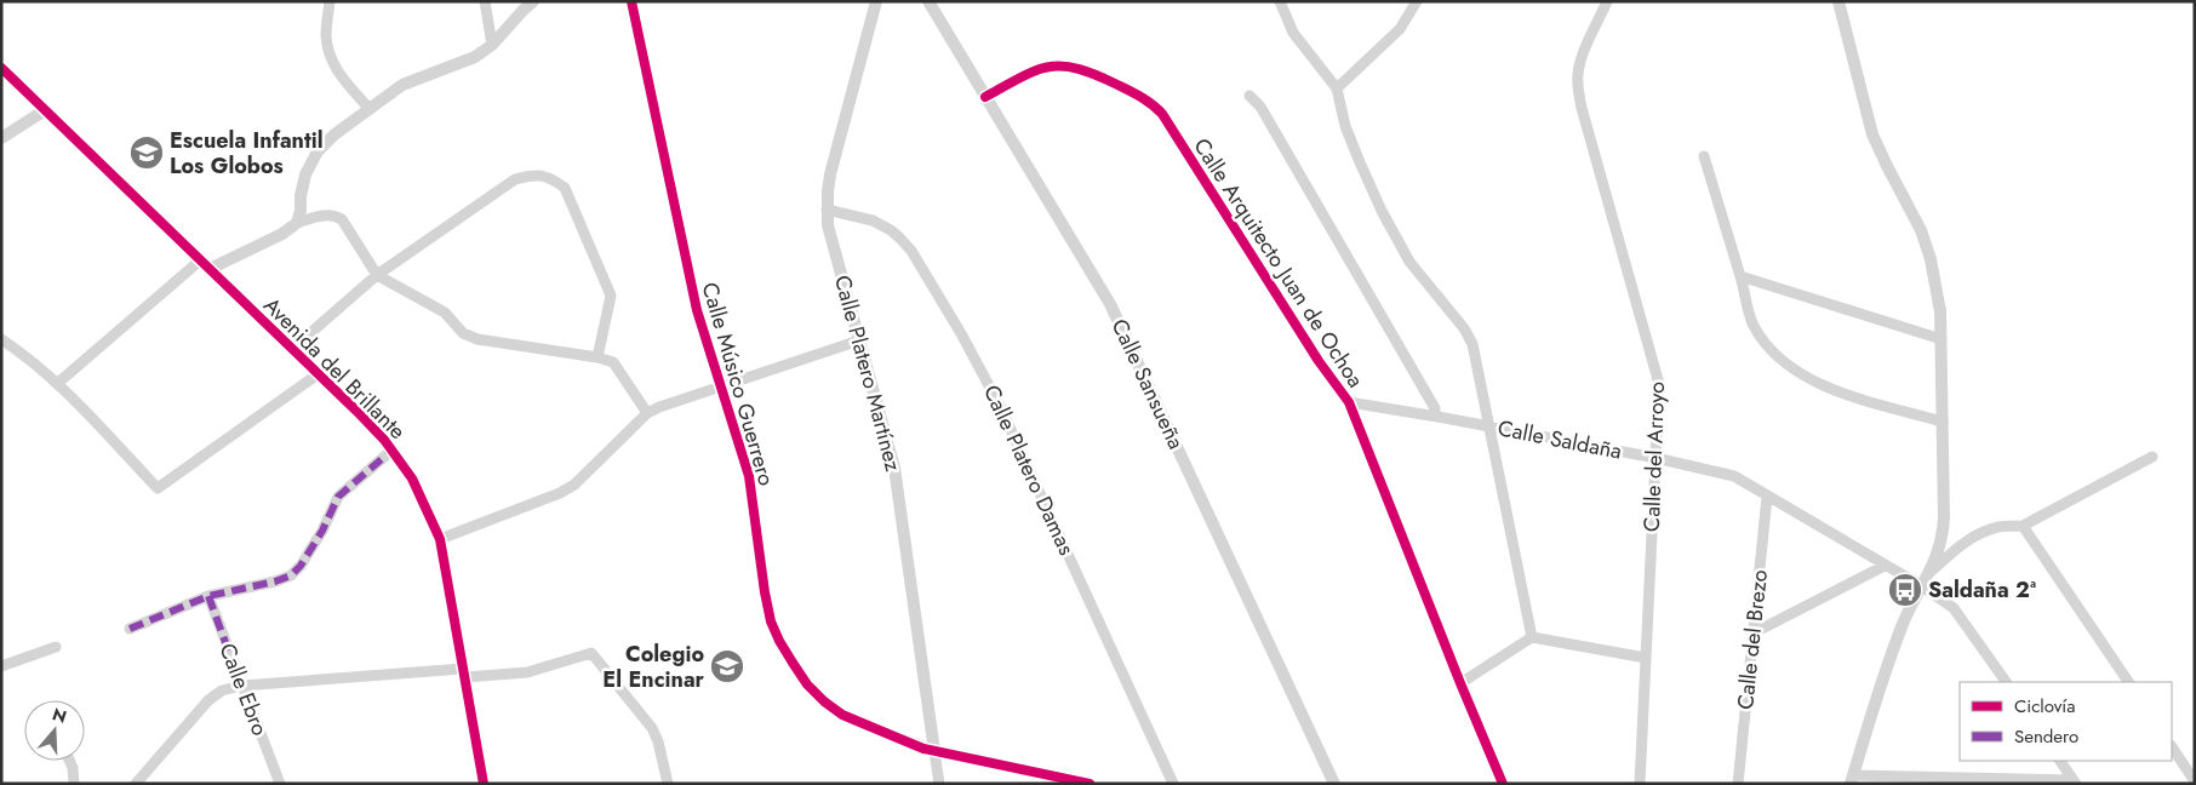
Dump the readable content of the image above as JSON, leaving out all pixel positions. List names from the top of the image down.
{
  "streets": {
    "street": [
      "Calle Arquitecto Juan de Ochoa",
      "Avenida del Brillante",
      "Calle Platero Martínez",
      "Calle Músico Guerrero",
      "Calle Sansueña",
      "Calle Saldaña",
      "Calle del Arroyo",
      "Calle Platero Damas",
      "Calle del Brezo",
      "Calle Ebro"
    ]
  },
  "crossings": [
    ["Calle Arquitecto Juan de Ochoa", "Calle Sansueña"],
    ["Calle Arquitecto Juan de Ochoa", "Calle Saldaña"],
    ["Calle Platero Martínez", "Calle Músico Guerrero"],
    ["Calle Platero Martínez", "Calle Platero Damas"],
    ["Calle Saldaña", "Calle del Arroyo"],
    ["Calle Saldaña", "Calle del Brezo"]
  ],
  "places": {
    "school or university": ["Escuela Infantil Los Globos", "Colegio El Encinar"],
    "bus stop": ["Saldaña 2ª"]
  },
  "legend": ["Ciclovía", "Sendero"],
  "north": "top"
}
